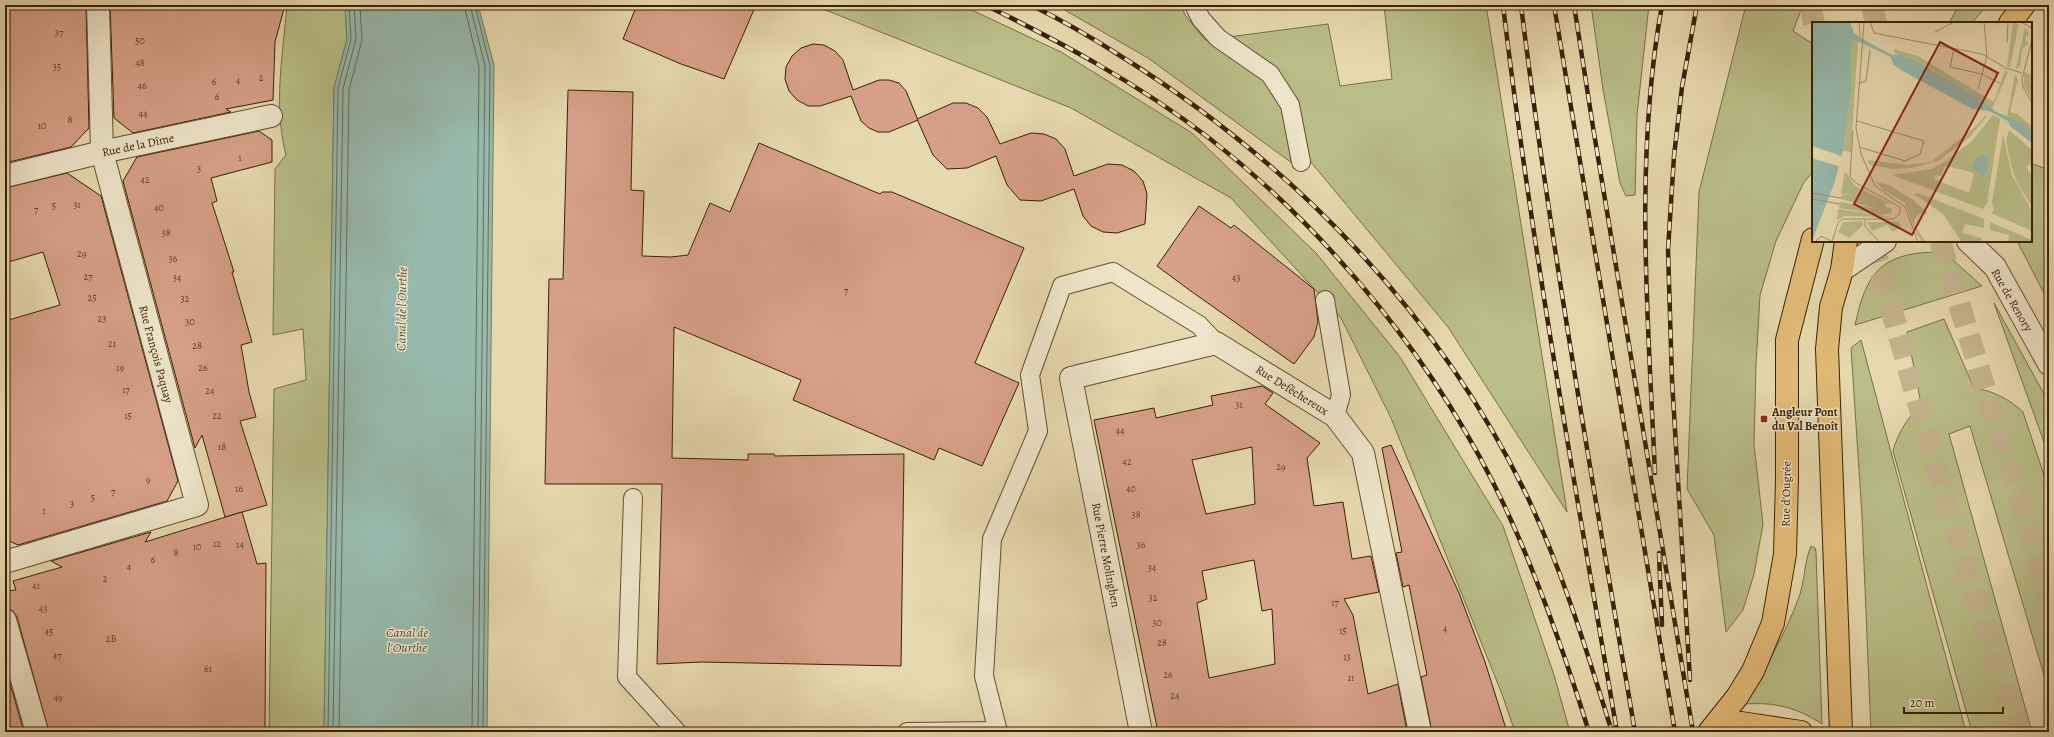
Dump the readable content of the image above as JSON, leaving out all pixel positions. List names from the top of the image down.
{
  "streets": {
    "main road": ["Rue d'Ougrée"],
    "street": [
      "Rue de la Dîme",
      "Rue de Renory",
      "Rue François Paquay",
      "Rue Defêchereux",
      "Rue Pierre Molinghen"
    ]
  },
  "crossings": [
    ["Rue de la Dîme", "Rue François Paquay"],
    ["Rue Defêchereux", "Rue Pierre Molinghen"]
  ],
  "water": ["Canal de l'Ourthe"],
  "places": {
    "transit": ["Angleur Pont du Val Benoît"]
  },
  "house_numbers": [
    "37",
    "50",
    "48",
    "35",
    "2",
    "4",
    "6",
    "46",
    "6",
    "44",
    "8",
    "10",
    "1",
    "3",
    "42",
    "31",
    "5",
    "40",
    "7",
    "38",
    "29",
    "36",
    "27",
    "34",
    "43",
    "7",
    "25",
    "32",
    "23",
    "30",
    "21",
    "28",
    "19",
    "26",
    "17",
    "24",
    "31",
    "15",
    "22",
    "44",
    "18",
    "42",
    "29",
    "9",
    "16",
    "40",
    "7",
    "5",
    "3",
    "1",
    "38",
    "12",
    "14",
    "36",
    "10",
    "8",
    "6",
    "4",
    "34",
    "2",
    "41",
    "32",
    "17",
    "43",
    "30",
    "4",
    "15",
    "45",
    "2B",
    "28",
    "47",
    "13",
    "61",
    "26",
    "11",
    "24",
    "49"
  ],
  "scale_bar": "20 m"
}
